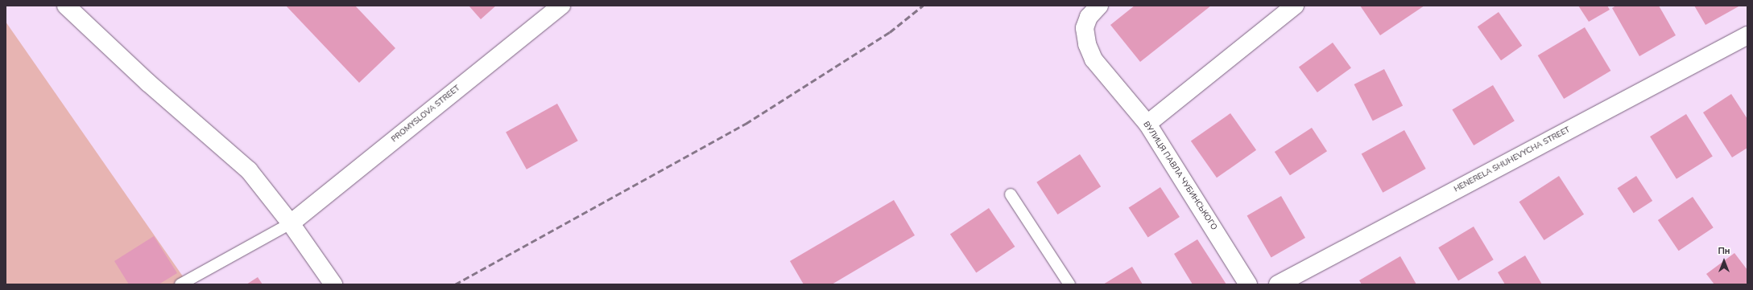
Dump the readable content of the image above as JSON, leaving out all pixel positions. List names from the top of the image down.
{
  "streets": {
    "street": ["PROMYSLOVA STREET", "HENERELA SHUHEVYCHA STREET", "ВУЛИЦЯ ПАВЛА ЧУБИНСЬКОГО"]
  },
  "north": "top"
}
